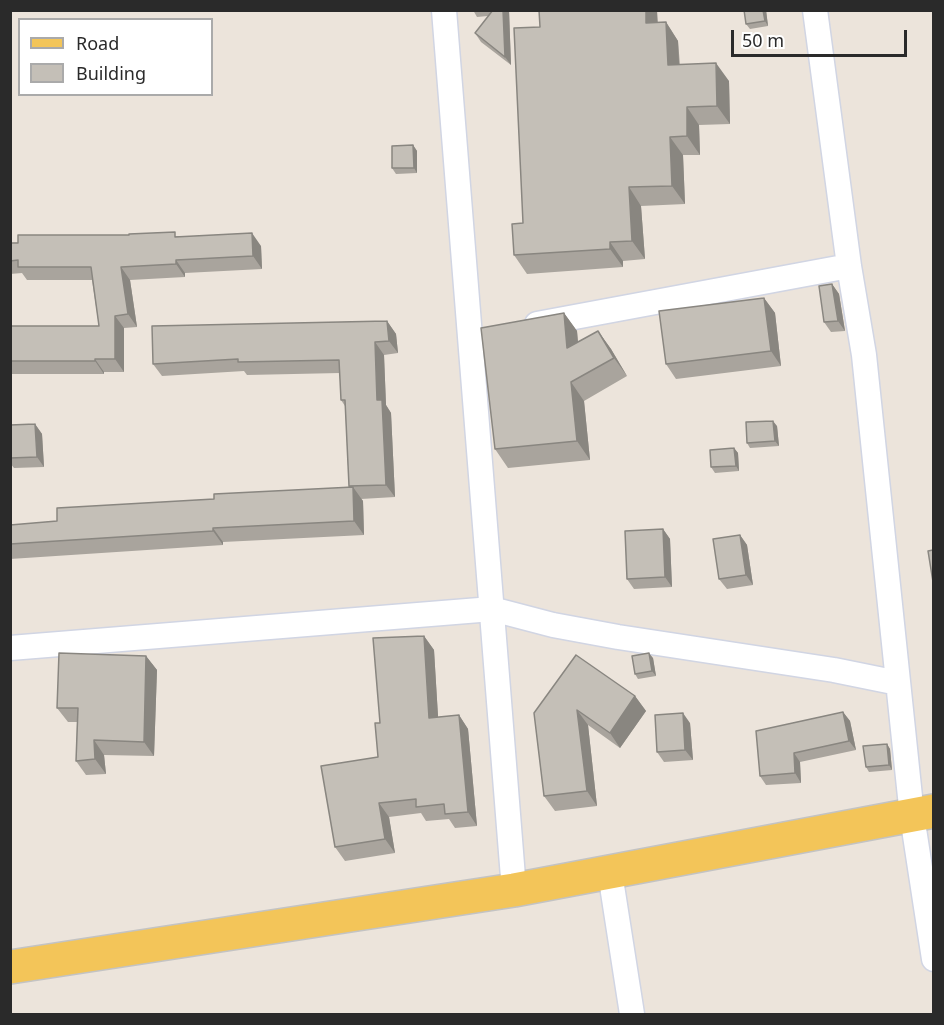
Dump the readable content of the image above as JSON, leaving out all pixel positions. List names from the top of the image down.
{
  "legend": ["Road", "Building"],
  "scale_bar": "50 m"
}
